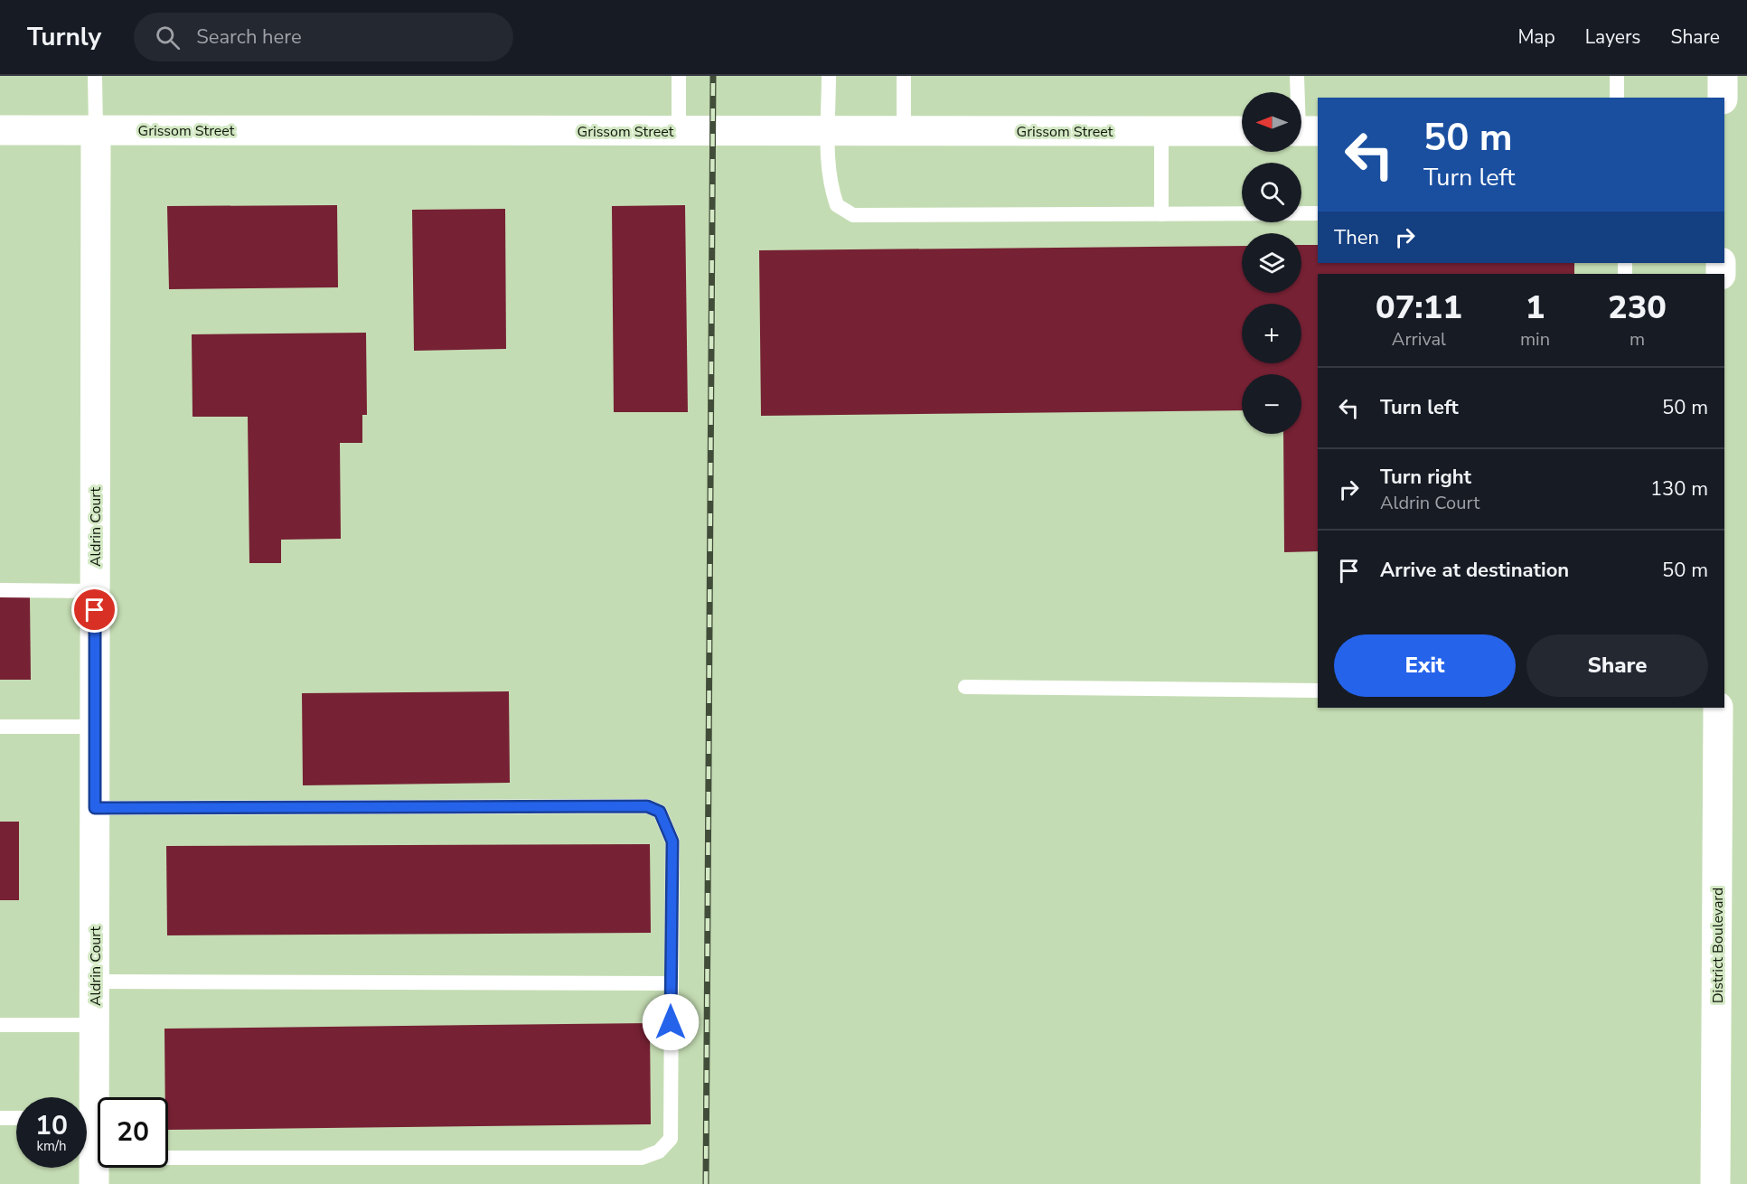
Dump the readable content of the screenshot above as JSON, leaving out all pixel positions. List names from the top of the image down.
{
  "streets": {
    "street": ["Grissom Street", "Aldrin Court", "District Boulevard"]
  },
  "crossings": [
    ["Grissom Street", "Aldrin Court"]
  ],
  "north": "left",
  "page": {
    "header": "Turnly",
    "search": "Search here",
    "nav": ["Map", "Layers", "Share"],
    "map_buttons": ["+", "−"],
    "turn": ["50 m", "Turn left"],
    "then": "Then",
    "eta": [
      "07:11",
      "Arrival",
      "1",
      "min",
      "230",
      "m"
    ],
    "list": [
      {
        "name": "Turn left",
        "value": "50 m"
      },
      {
        "name": "Turn right",
        "note": "Aldrin Court",
        "value": "130 m"
      },
      {
        "name": "Arrive at destination",
        "value": "50 m"
      }
    ],
    "buttons": ["Exit", "Share"],
    "speed": "10 km/h",
    "limit": "20"
  }
}
